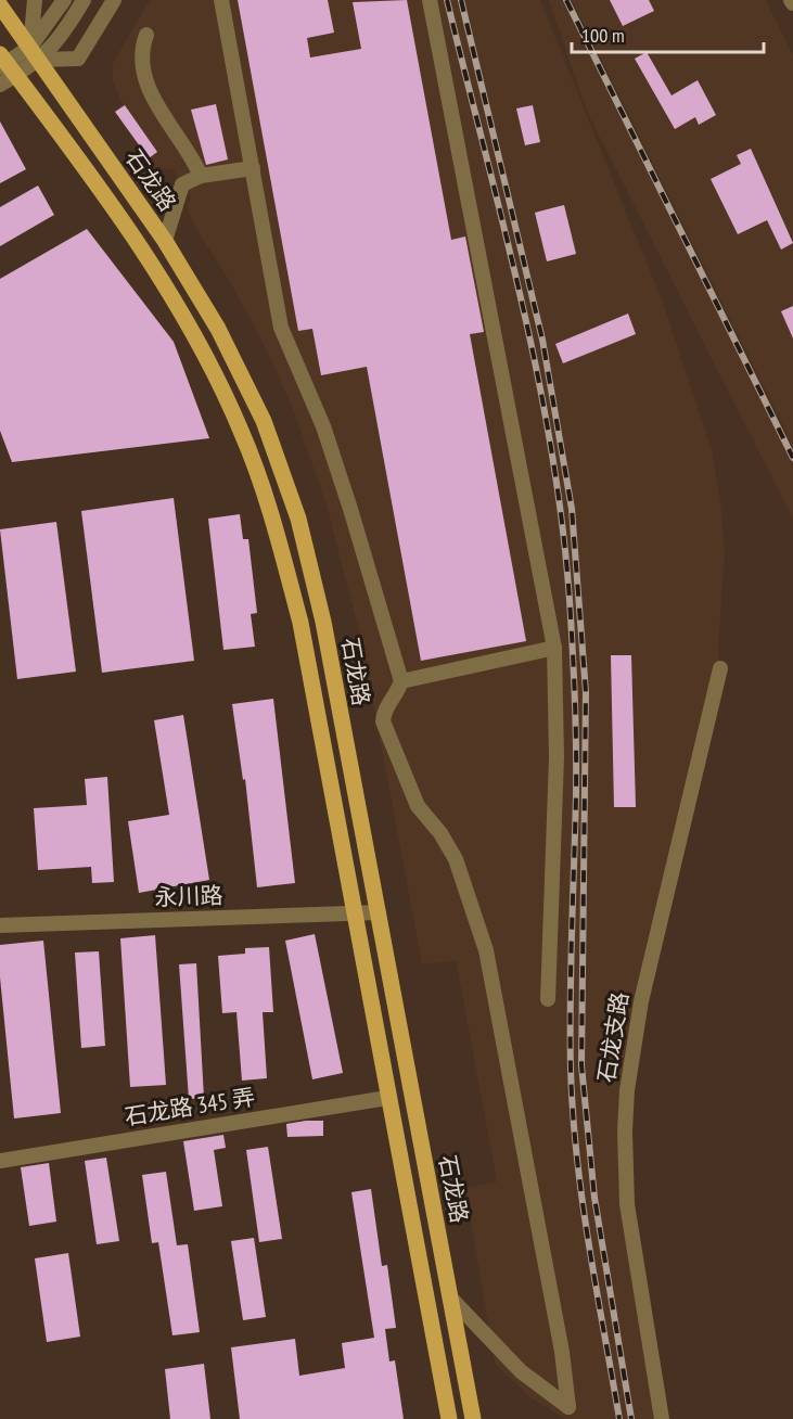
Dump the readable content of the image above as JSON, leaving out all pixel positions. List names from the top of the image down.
{
  "streets": {
    "main road": ["石龙路"],
    "street": ["永川路", "石龙支路", "石龙路 345 弄"]
  },
  "crossings": [
    ["石龙路", "永川路"],
    ["石龙路", "石龙路 345 弄"]
  ],
  "scale_bar": "100 m"
}
